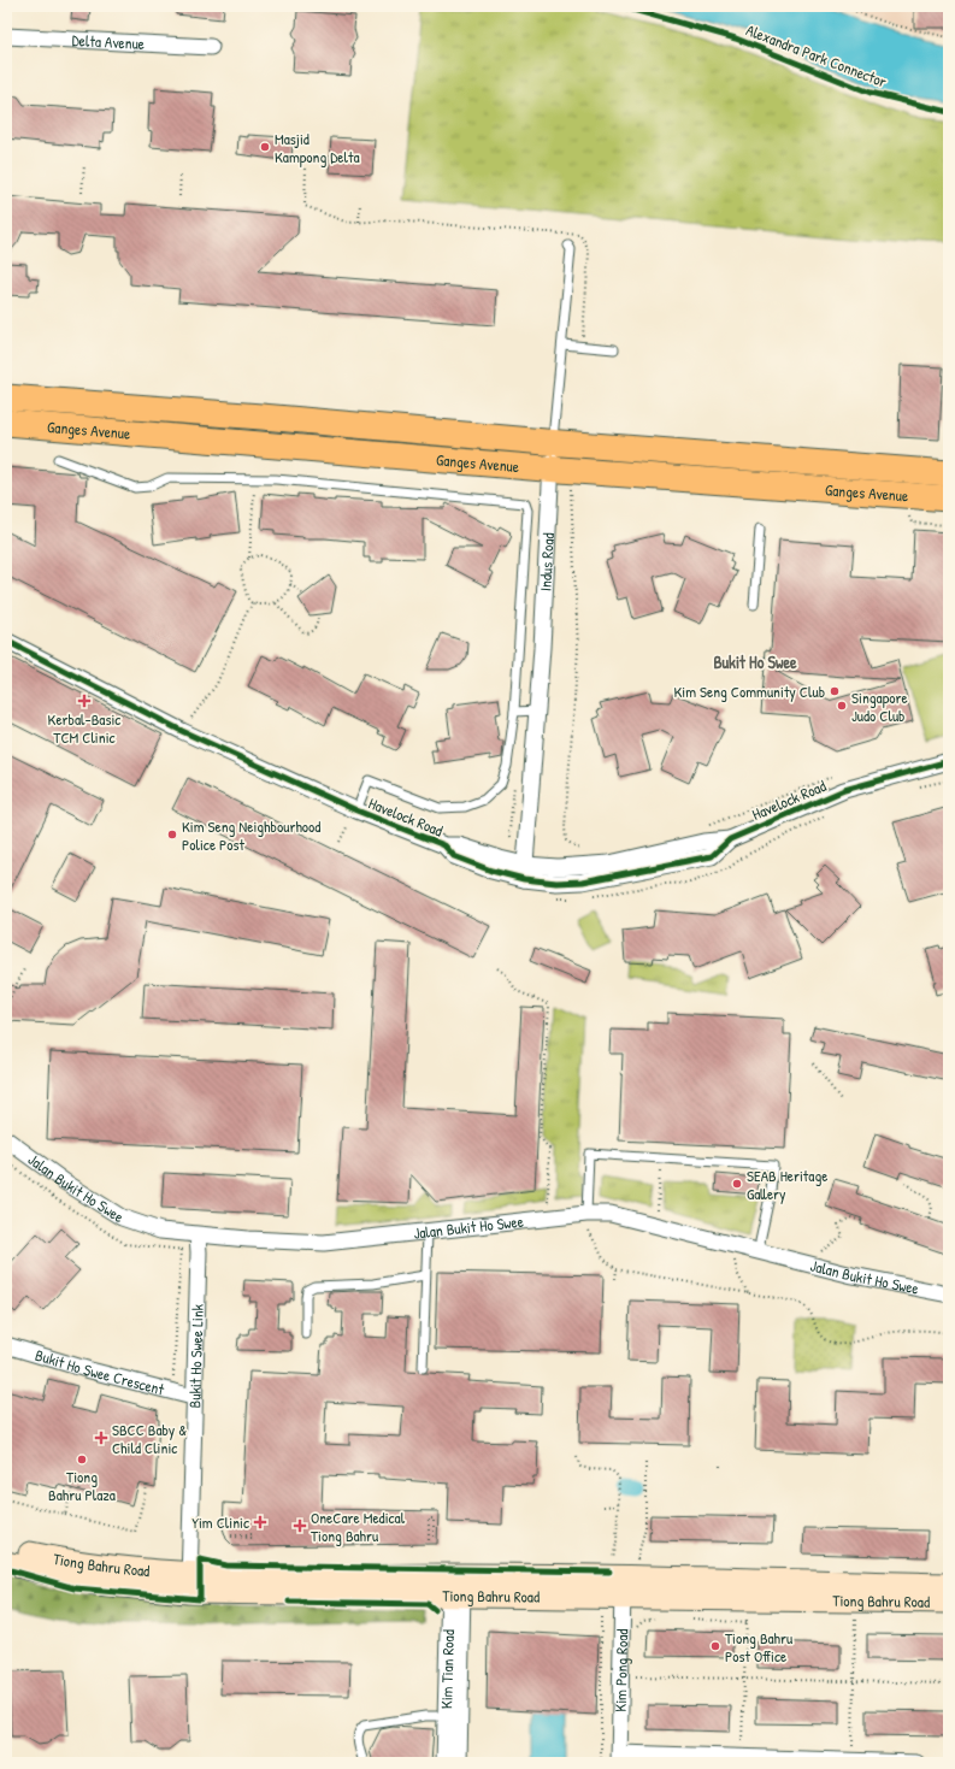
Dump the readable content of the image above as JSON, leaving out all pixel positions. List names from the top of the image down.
{
  "streets": {
    "main road": ["Ganges Avenue", "Tiong Bahru Road"],
    "street": [
      "Delta Avenue",
      "Indus Road",
      "Havelock Road",
      "Jalan Bukit Ho Swee",
      "Bukit Ho Swee Link",
      "Bukit Ho Swee Crescent",
      "Kim Tian Road",
      "Kim Pong Road"
    ],
    "cycle path": ["Alexandra Park Connector"]
  },
  "crossings": [
    ["Ganges Avenue", "Indus Road"],
    ["Indus Road", "Havelock Road"],
    ["Jalan Bukit Ho Swee", "Bukit Ho Swee Link"],
    ["Bukit Ho Swee Link", "Bukit Ho Swee Crescent"],
    ["Bukit Ho Swee Link", "Tiong Bahru Road"],
    ["Tiong Bahru Road", "Kim Tian Road"],
    ["Tiong Bahru Road", "Kim Pong Road"]
  ],
  "districts": ["Bukit Ho Swee"],
  "places": {
    "other": [
      "Masjid Kampong Delta",
      "Kim Seng Community Club",
      "Singapore Judo Club",
      "Kim Seng Neighbourhood Police Post",
      "SEAB Heritage Gallery",
      "Tiong Bahru Plaza",
      "Tiong Bahru Post Office"
    ],
    "health": [
      "Kerbal-Basic TCM Clinic",
      "SBCC Baby & Child Clinic",
      "Yim Clinic",
      "OneCare Medical Tiong Bahru"
    ]
  }
}
